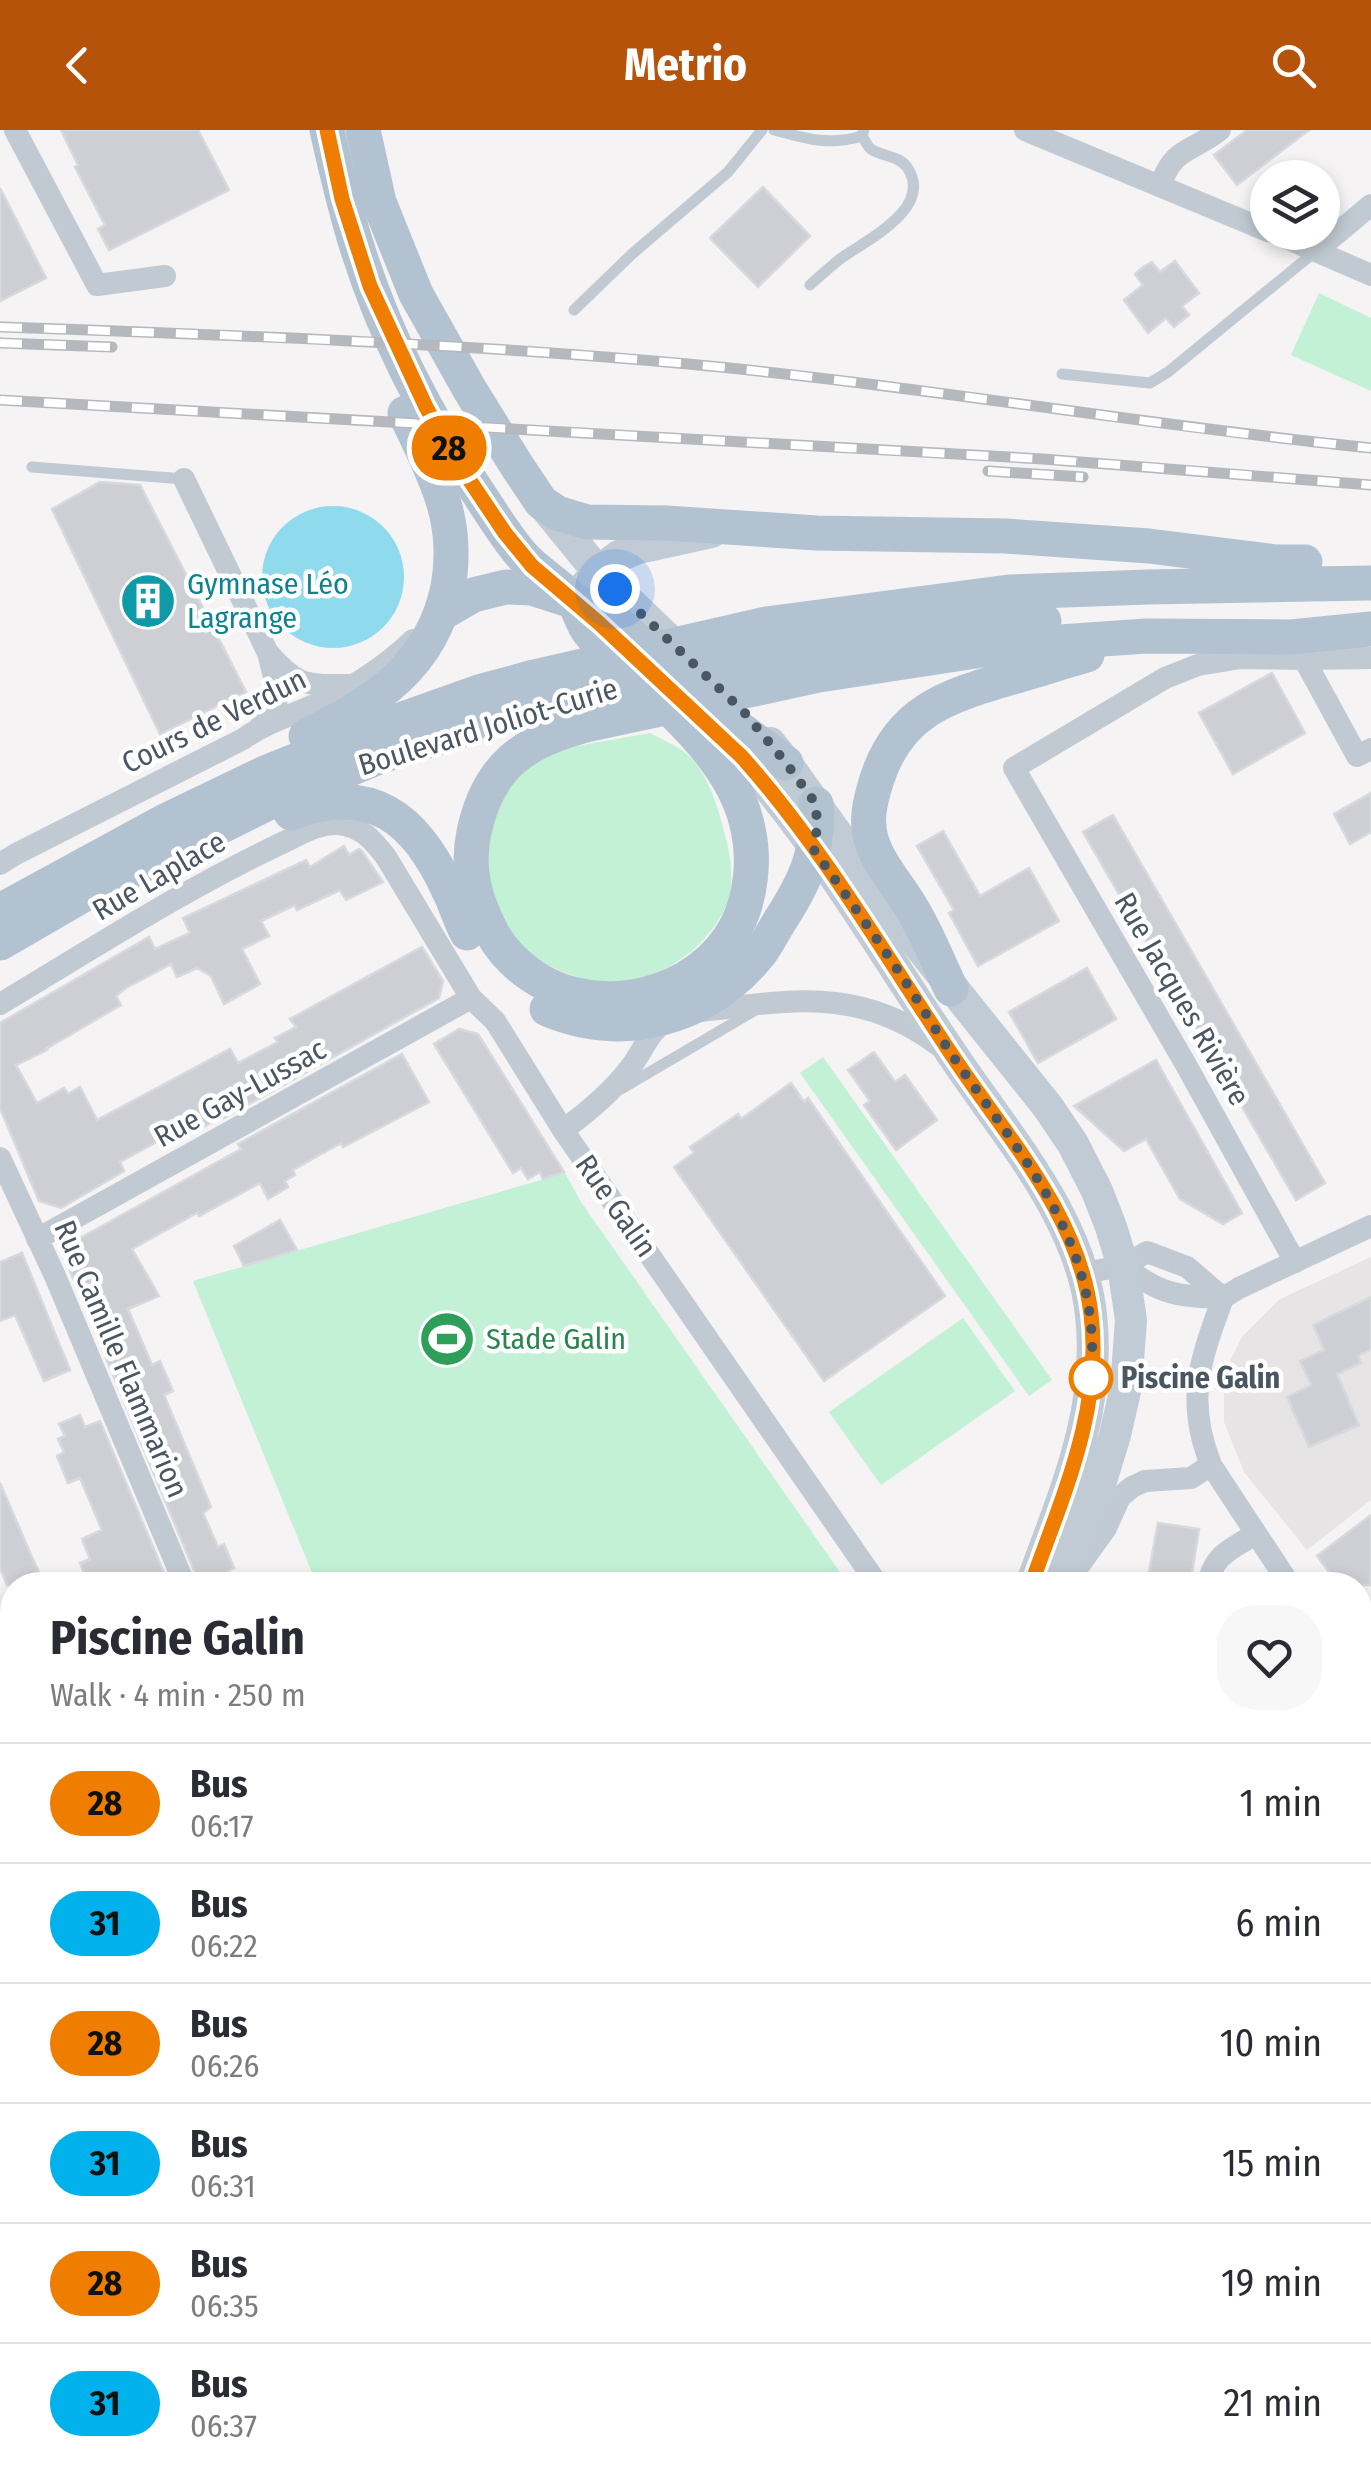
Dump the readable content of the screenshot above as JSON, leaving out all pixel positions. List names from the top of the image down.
{
  "streets": {
    "main road": ["Boulevard Joliot-Curie"],
    "street": [
      "Cours de Verdun",
      "Rue Laplace",
      "Rue Jacques Rivière",
      "Rue Gay-Lussac",
      "Rue Galin",
      "Rue Camille Flammarion"
    ]
  },
  "crossings": [
    ["Rue Laplace", "Rue Galin"],
    ["Rue Gay-Lussac", "Rue Galin"],
    ["Rue Gay-Lussac", "Rue Camille Flammarion"]
  ],
  "places": {
    "building": ["Gymnase Léo Lagrange"],
    "sports": ["Stade Galin"],
    "other": ["Piscine Galin"]
  },
  "lines": ["bus line 28"],
  "page": {
    "header": "Metrio",
    "on_map": "28",
    "heading": ["Piscine Galin", "Walk · 4 min · 250 m"],
    "list": [
      {
        "mark": "28",
        "name": "Bus",
        "note": "06:17",
        "value": "1 min"
      },
      {
        "mark": "31",
        "name": "Bus",
        "note": "06:22",
        "value": "6 min"
      },
      {
        "mark": "28",
        "name": "Bus",
        "note": "06:26",
        "value": "10 min"
      },
      {
        "mark": "31",
        "name": "Bus",
        "note": "06:31",
        "value": "15 min"
      },
      {
        "mark": "28",
        "name": "Bus",
        "note": "06:35",
        "value": "19 min"
      },
      {
        "mark": "31",
        "name": "Bus",
        "note": "06:37",
        "value": "21 min"
      }
    ]
  }
}
